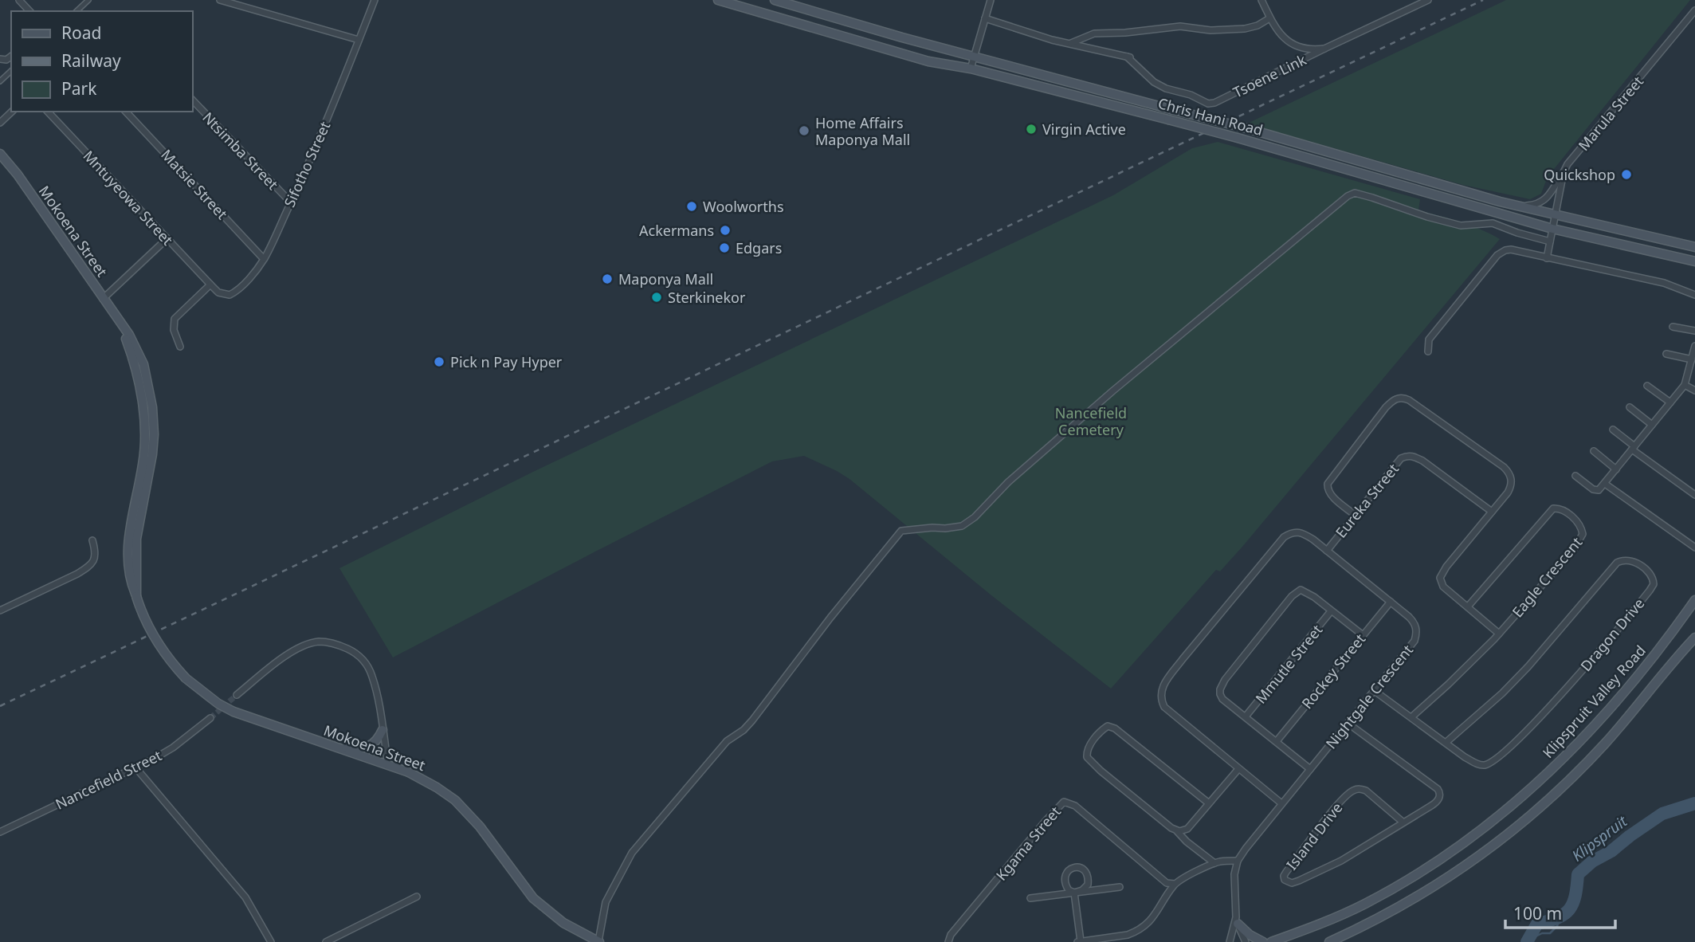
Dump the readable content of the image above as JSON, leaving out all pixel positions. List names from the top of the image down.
{
  "streets": {
    "main road": ["Chris Hani Road", "Mokoena Street", "Klipspruit Valley Road"],
    "street": [
      "Tsoene Link",
      "Marula Street",
      "Ntsimba Street",
      "Sifotho Street",
      "Matsie Street",
      "Mntuyeowa Street",
      "Eureka Street",
      "Eagle Crescent",
      "Dragon Drive",
      "Mmutle Street",
      "Rockey Street",
      "Nightgale Crescent",
      "Nancefield Street",
      "Island Drive",
      "Kgama Street"
    ]
  },
  "crossings": [
    ["Marula Street", "Chris Hani Road"],
    ["Ntsimba Street", "Sifotho Street"],
    ["Sifotho Street", "Matsie Street"],
    ["Sifotho Street", "Mntuyeowa Street"],
    ["Eureka Street", "Nightgale Crescent"],
    ["Eagle Crescent", "Dragon Drive"],
    ["Dragon Drive", "Nightgale Crescent"],
    ["Rockey Street", "Nightgale Crescent"],
    ["Nightgale Crescent", "Island Drive"]
  ],
  "water": ["Klipspruit"],
  "parks": ["Nancefield Cemetery"],
  "places": [
    "Virgin Active",
    "Home Affairs Maponya Mall",
    "Quickshop",
    "Woolworths",
    "Ackermans",
    "Edgars",
    "Maponya Mall",
    "Sterkinekor",
    "Pick n Pay Hyper"
  ],
  "legend": ["Road", "Railway", "Park"],
  "scale_bar": "100 m"
}
